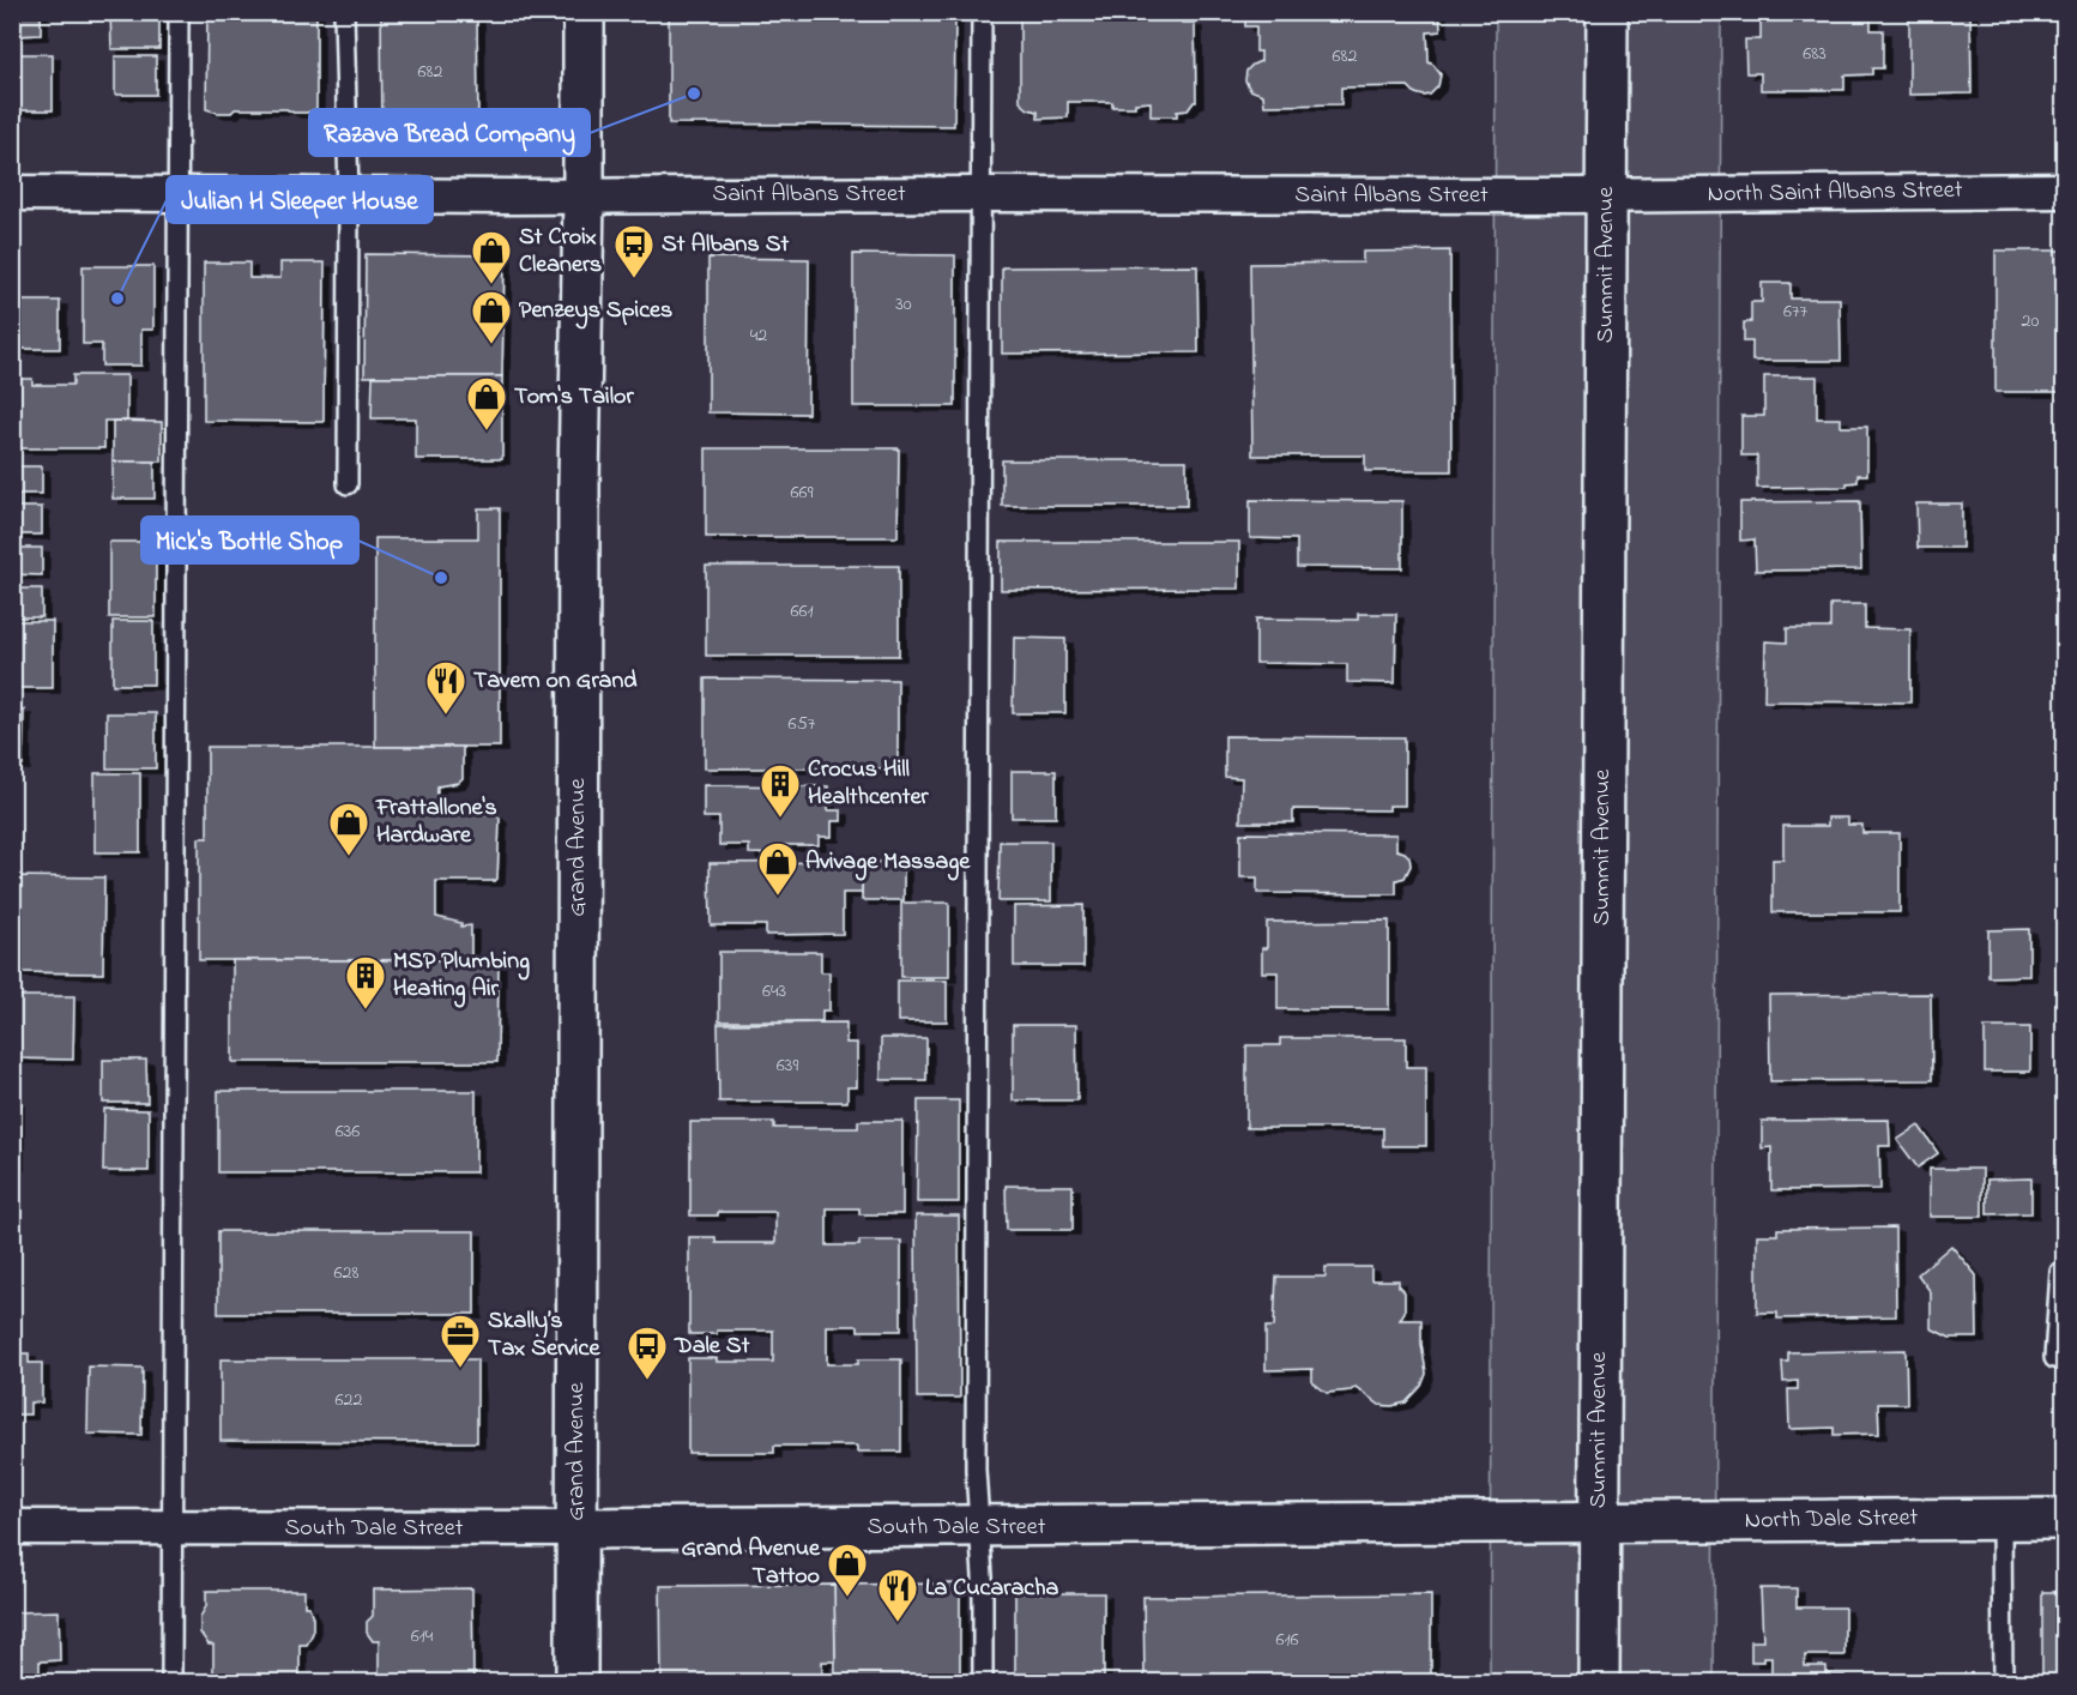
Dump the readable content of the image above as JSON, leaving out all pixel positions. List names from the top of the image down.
{
  "streets": {
    "main road": [
      "Summit Avenue",
      "Grand Avenue",
      "North Dale Street",
      "South Dale Street"
    ],
    "street": ["North Saint Albans Street", "Saint Albans Street"]
  },
  "crossings": [
    ["North Saint Albans Street", "Saint Albans Street"],
    ["North Saint Albans Street", "Summit Avenue"],
    ["Saint Albans Street", "Summit Avenue"],
    ["Saint Albans Street", "Grand Avenue"],
    ["Summit Avenue", "North Dale Street"],
    ["Summit Avenue", "South Dale Street"],
    ["Grand Avenue", "South Dale Street"],
    ["North Dale Street", "South Dale Street"]
  ],
  "places": {
    "other": ["Razava Bread Company", "Julian H Sleeper House", "Mick's Bottle Shop"],
    "bus stop": ["St Albans St", "Dale St"],
    "shop": [
      "St Croix Cleaners",
      "Penzeys Spices",
      "Tom's Tailor",
      "Frattallone's Hardware",
      "Avivage Massage",
      "Grand Avenue Tattoo"
    ],
    "restaurant": ["Tavern on Grand", "La Cucaracha"],
    "building": ["Crocus Hill Healthcenter", "MSP Plumbing Heating Air"],
    "office": ["Skally’s Tax Service"]
  },
  "house_numbers": [
    "683",
    "682",
    "682",
    "30",
    "677",
    "20",
    "42",
    "669",
    "661",
    "657",
    "643",
    "639",
    "636",
    "628",
    "622",
    "614",
    "616"
  ]
}
